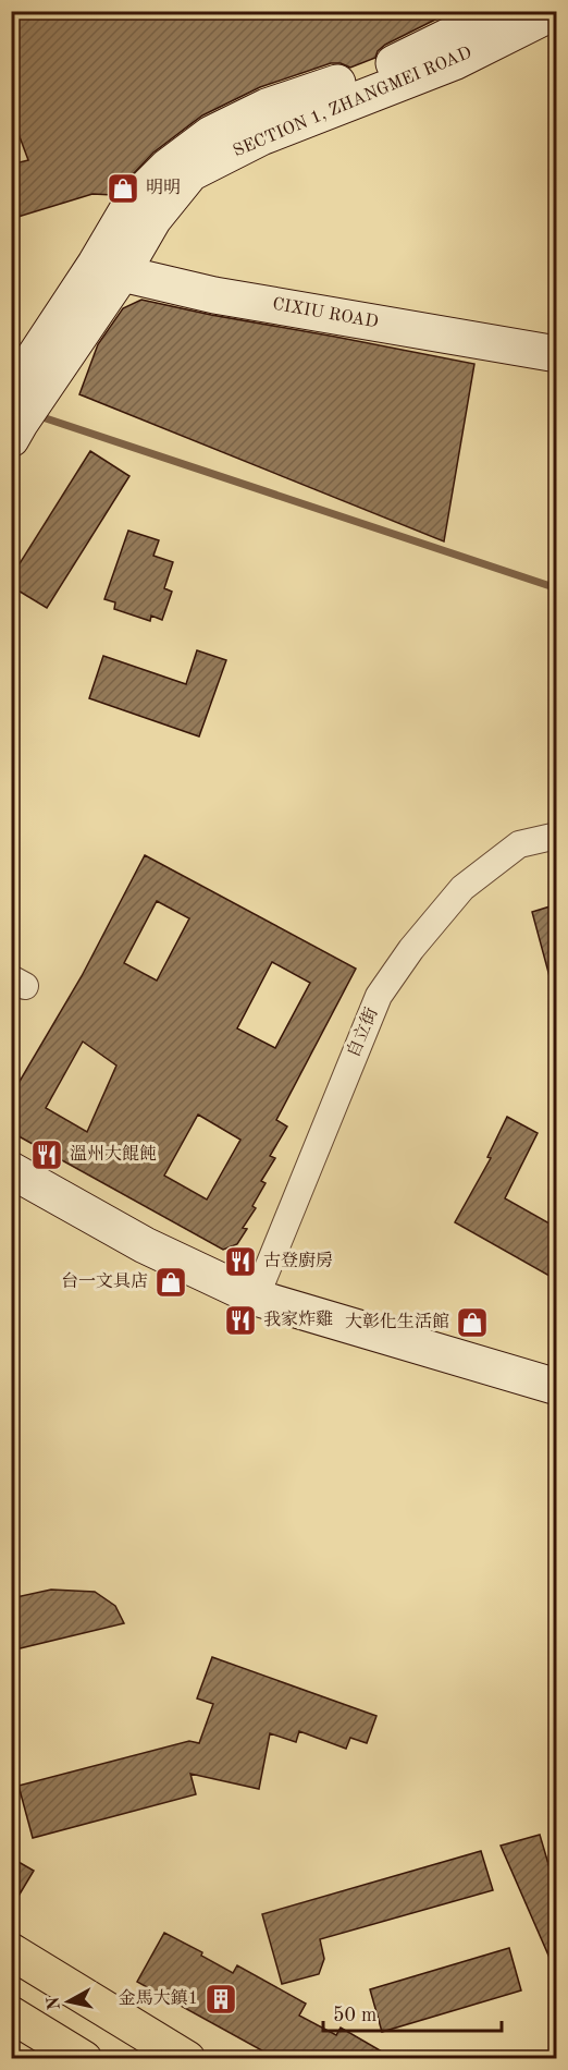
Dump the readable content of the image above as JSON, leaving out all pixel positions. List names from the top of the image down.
{
  "streets": {
    "street": ["SECTION 1, ZHANGMEI ROAD", "CIXIU ROAD", "自立街"]
  },
  "crossings": [
    ["SECTION 1, ZHANGMEI ROAD", "CIXIU ROAD"]
  ],
  "places": {
    "shop": ["明明", "台一文具店", "大彰化生活館"],
    "restaurant": ["溫州大餛飩", "古登廚房", "我家炸雞"],
    "building": ["金馬大鎮1"]
  },
  "scale_bar": "50 m",
  "north": "left"
}
